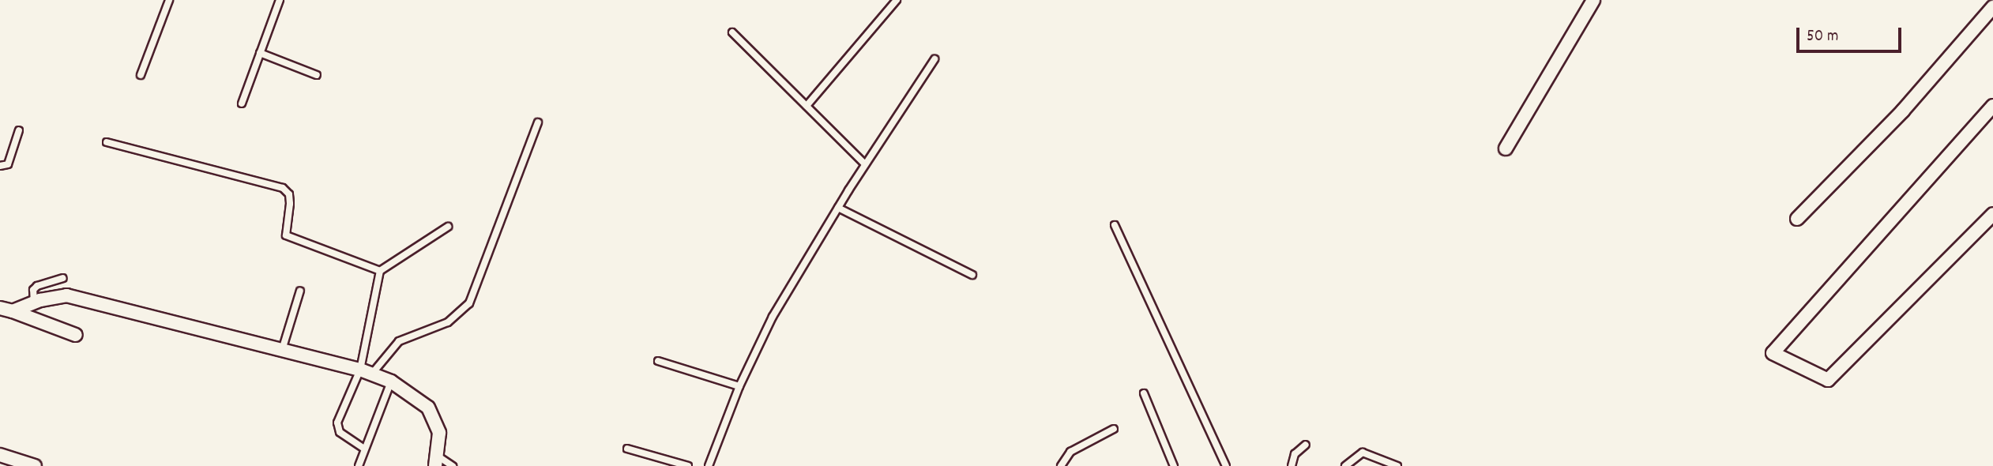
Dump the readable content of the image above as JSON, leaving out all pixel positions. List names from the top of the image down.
{
  "scale_bar": "50 m"
}
